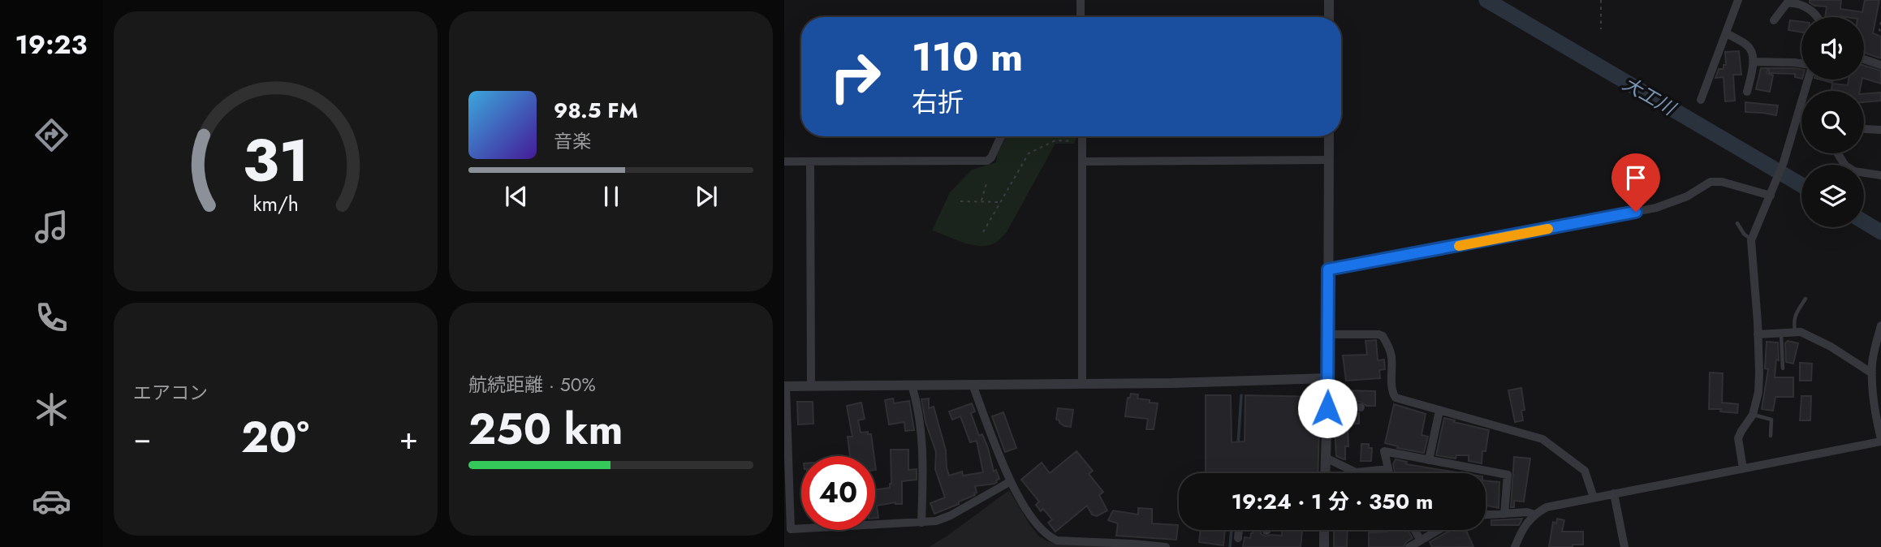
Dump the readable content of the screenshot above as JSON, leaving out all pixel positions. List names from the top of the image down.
{
  "water": ["大工川"],
  "page": {
    "tabs": "19:23",
    "turn": ["110 m", "右折"],
    "song": ["98.5 FM", "音楽"],
    "tile": [
      "エアコン",
      ["航続距離 · 50%", "250 km"]
    ],
    "heat": ["−", "20°", "+"],
    "limit": "40",
    "trip": "19:24 · 1 分 · 350 m",
    "gauge": ["31", "km/h"]
  }
}
